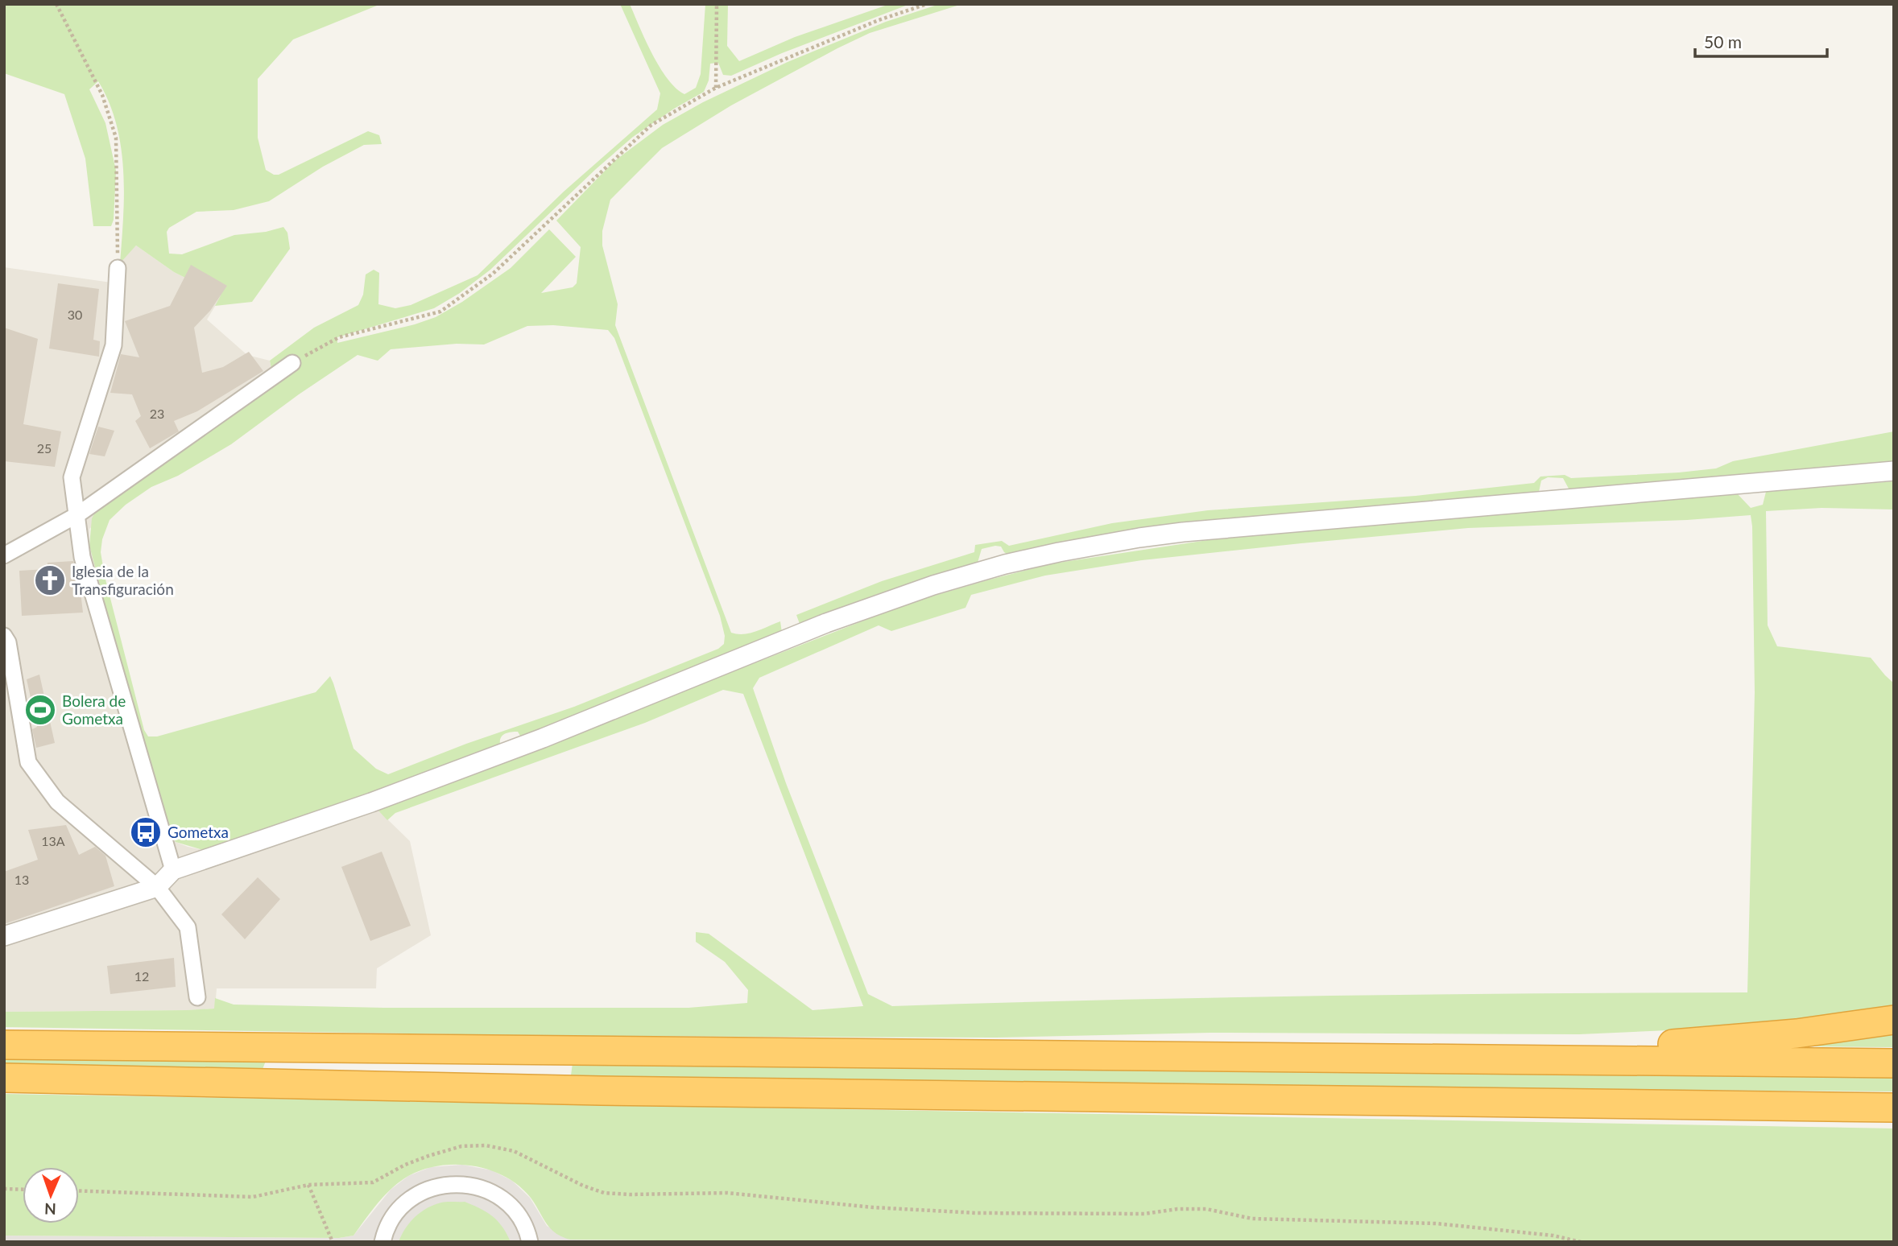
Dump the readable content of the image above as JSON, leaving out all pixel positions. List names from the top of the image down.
{
  "places": {
    "church": ["Iglesia de la Transfiguración"],
    "sports": ["Bolera de Gometxa"],
    "bus stop": ["Gometxa"]
  },
  "house_numbers": [
    "30",
    "23",
    "25",
    "13A",
    "13",
    "12"
  ],
  "scale_bar": "50 m",
  "north": "bottom"
}
